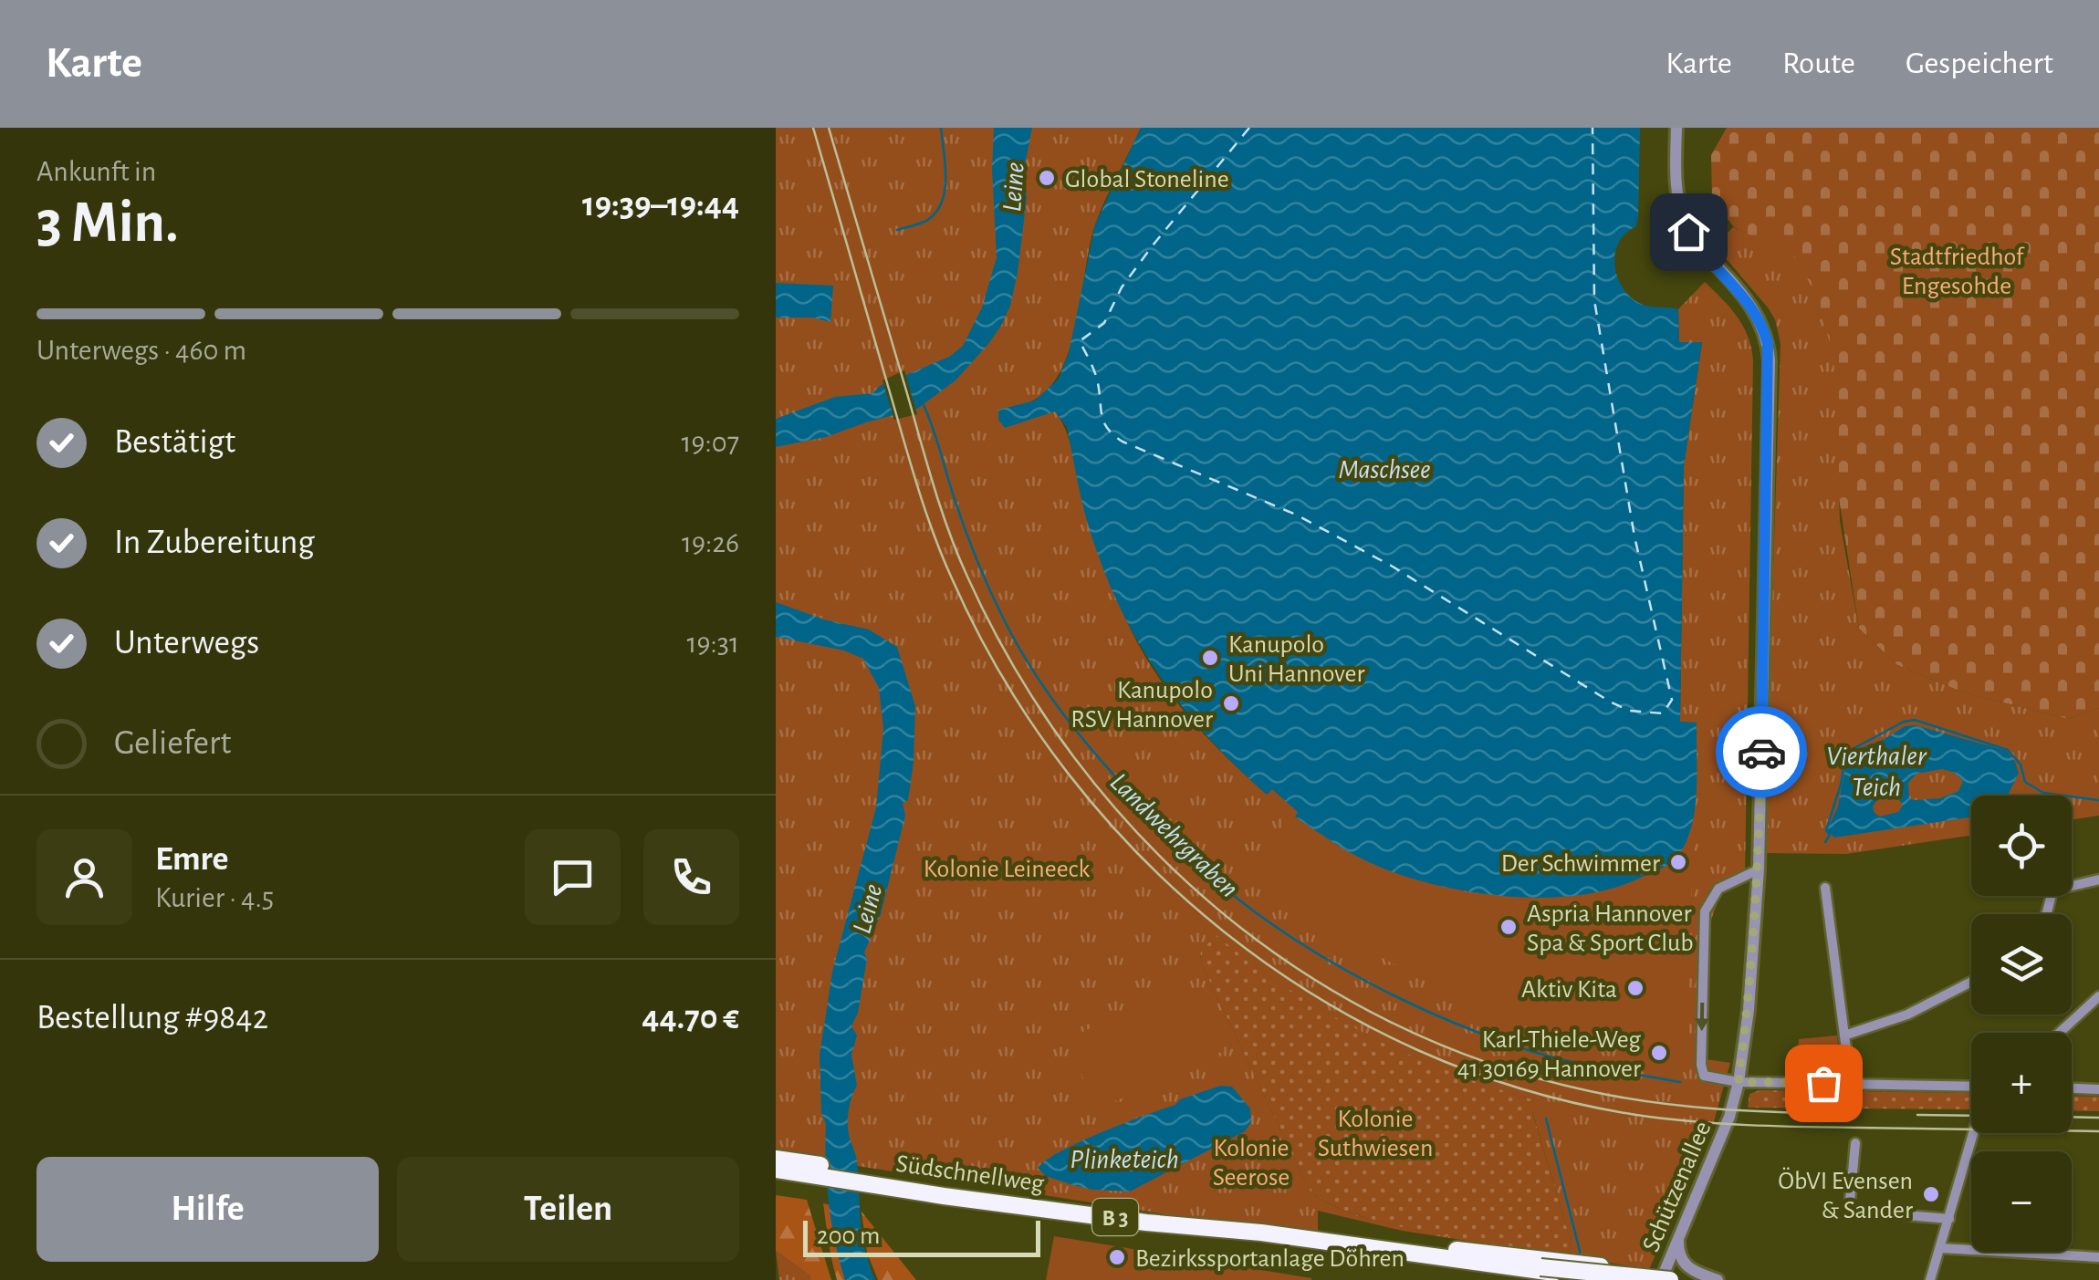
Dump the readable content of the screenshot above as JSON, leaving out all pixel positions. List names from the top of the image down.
{
  "streets": {
    "highway": ["Südschnellweg", "B 3"],
    "street": ["Schützenallee"]
  },
  "crossings": [
    ["Südschnellweg", "B 3"]
  ],
  "water": [
    "Leine",
    "Maschsee",
    "Vierthaler Teich",
    "Landwehrgraben",
    "Plinketeich"
  ],
  "parks": [
    "Stadtfriedhof Engesohde",
    "Kolonie Leineeck",
    "Kolonie Suthwiesen",
    "Kolonie Seerose"
  ],
  "places": [
    "Global Stoneline",
    "Kanupolo Uni Hannover",
    "Kanupolo RSV Hannover",
    "Der Schwimmer",
    "Aspria Hannover Spa & Sport Club",
    "Aktiv Kita",
    "Karl-Thiele-Weg 41 30169 Hannover",
    "ÖbVI Evensen & Sander",
    "Bezirkssportanlage Döhren"
  ],
  "scale_bar": "200 m",
  "page": {
    "header": "Karte",
    "nav": ["Karte", "Route", "Gespeichert"],
    "heading": ["3 Min.", "Ankunft in", "19:39–19:44"],
    "panel": [
      "Emre",
      "Kurier · 4.5",
      "Bestellung #9842",
      "44.70 €"
    ],
    "bar": "Unterwegs · 460 m",
    "list": [
      ["Bestätigt", "19:07"],
      ["In Zubereitung", "19:26"],
      ["Unterwegs", "19:31"],
      "Geliefert"
    ],
    "map_buttons": ["+", "−"],
    "buttons": ["Hilfe", "Teilen"],
    "scale": "200 m"
  }
}
